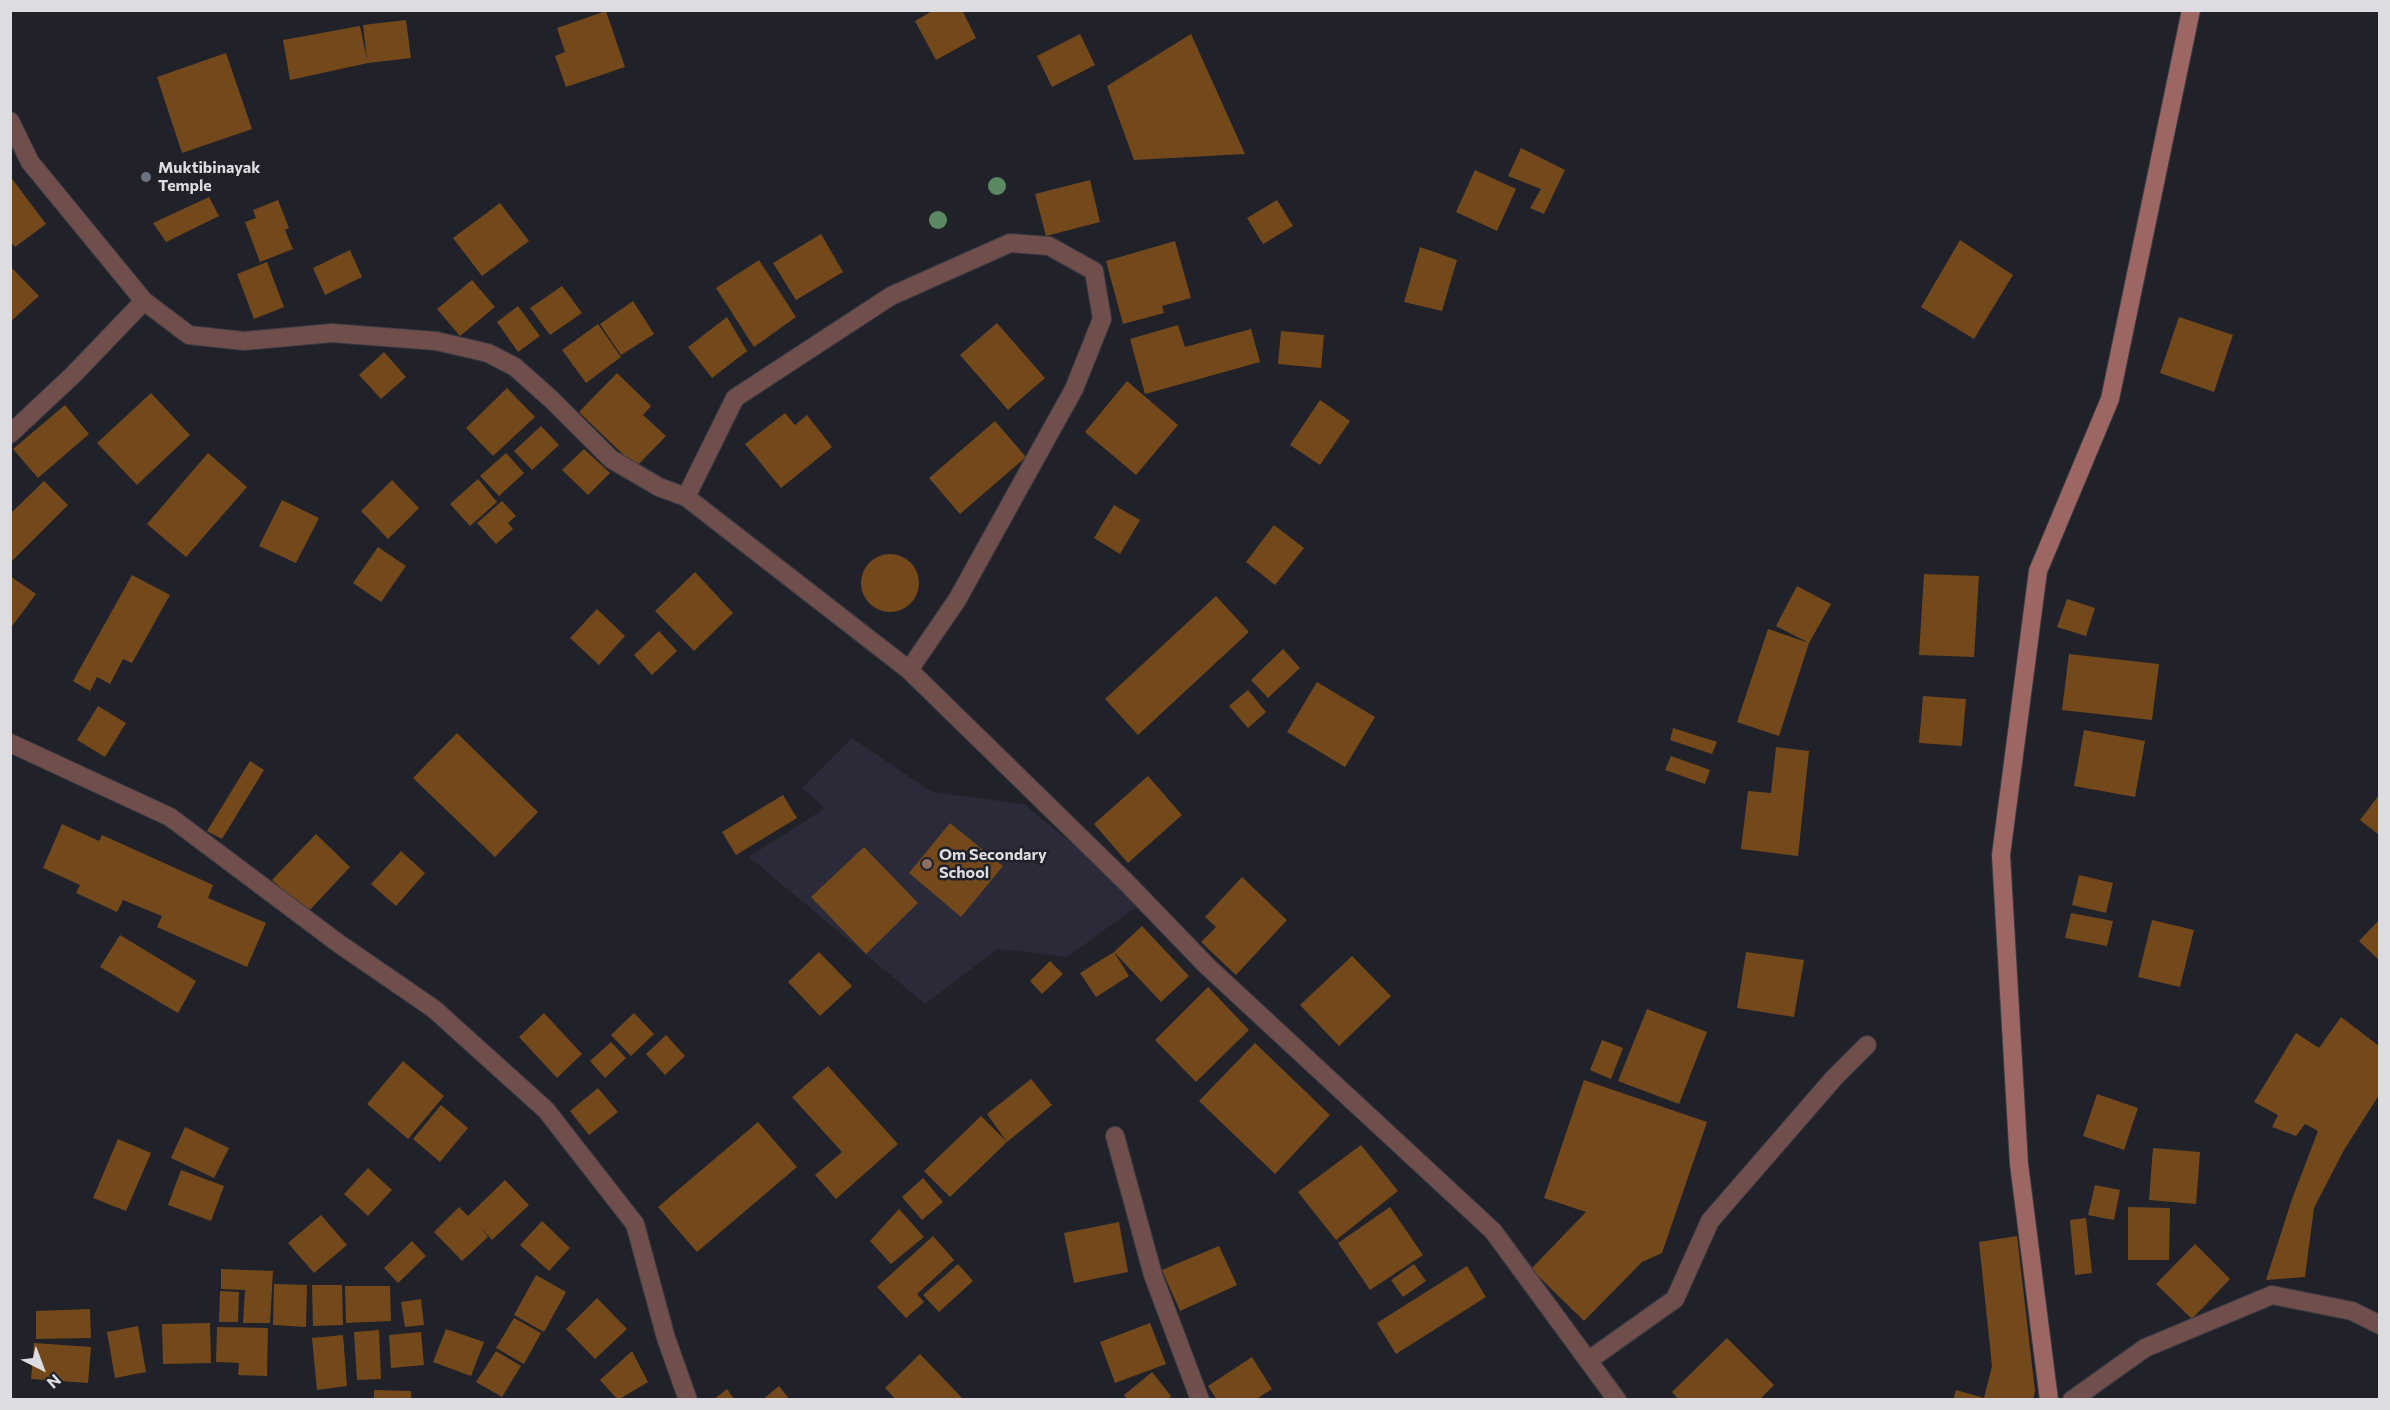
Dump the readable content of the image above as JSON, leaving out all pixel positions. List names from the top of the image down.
{
  "places": ["Muktibinayak Temple", "Om Secondary School"],
  "north": "bottom right"
}
